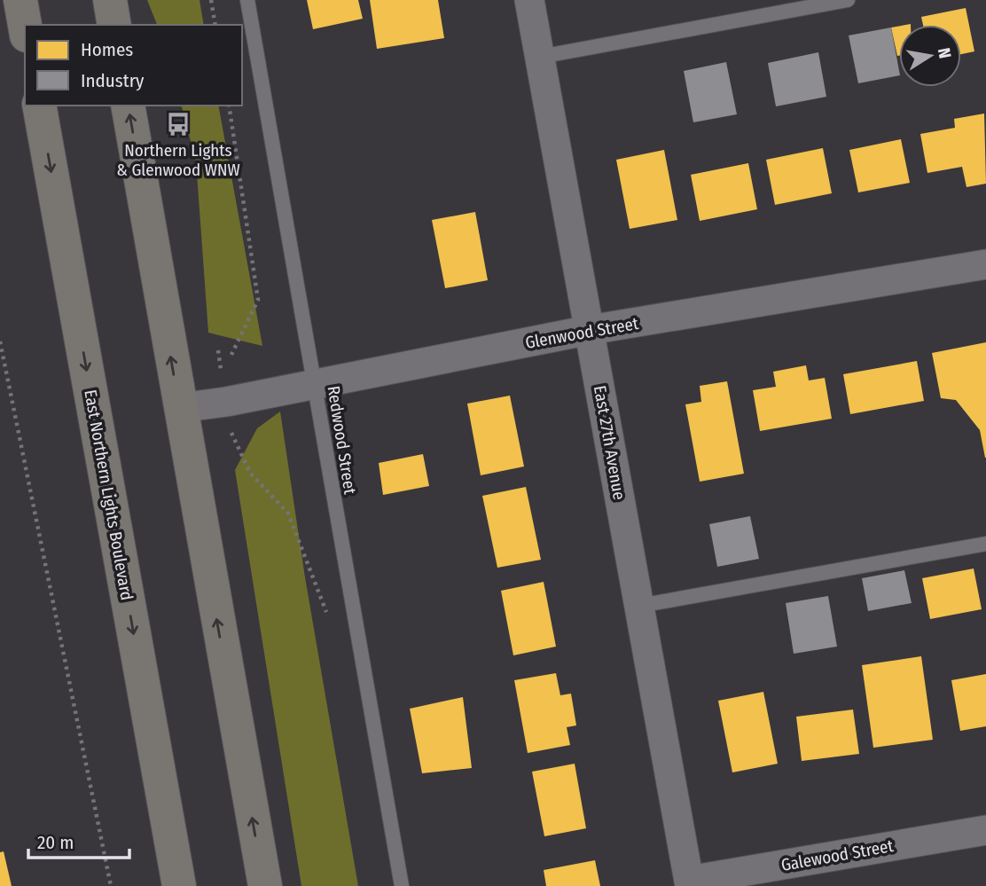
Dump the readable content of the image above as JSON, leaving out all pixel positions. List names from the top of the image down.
{
  "streets": {
    "main road": ["East Northern Lights Boulevard"],
    "street": ["Glenwood Street", "East 27th Avenue", "Galewood Street"],
    "lane": ["Redwood Street"]
  },
  "crossings": [
    ["Glenwood Street", "Redwood Street"],
    ["Glenwood Street", "East 27th Avenue"],
    ["East 27th Avenue", "Galewood Street"]
  ],
  "places": {
    "bus stop": ["Northern Lights & Glenwood WNW"]
  },
  "legend": ["Homes", "Industry"],
  "scale_bar": "20 m",
  "north": "right"
}
